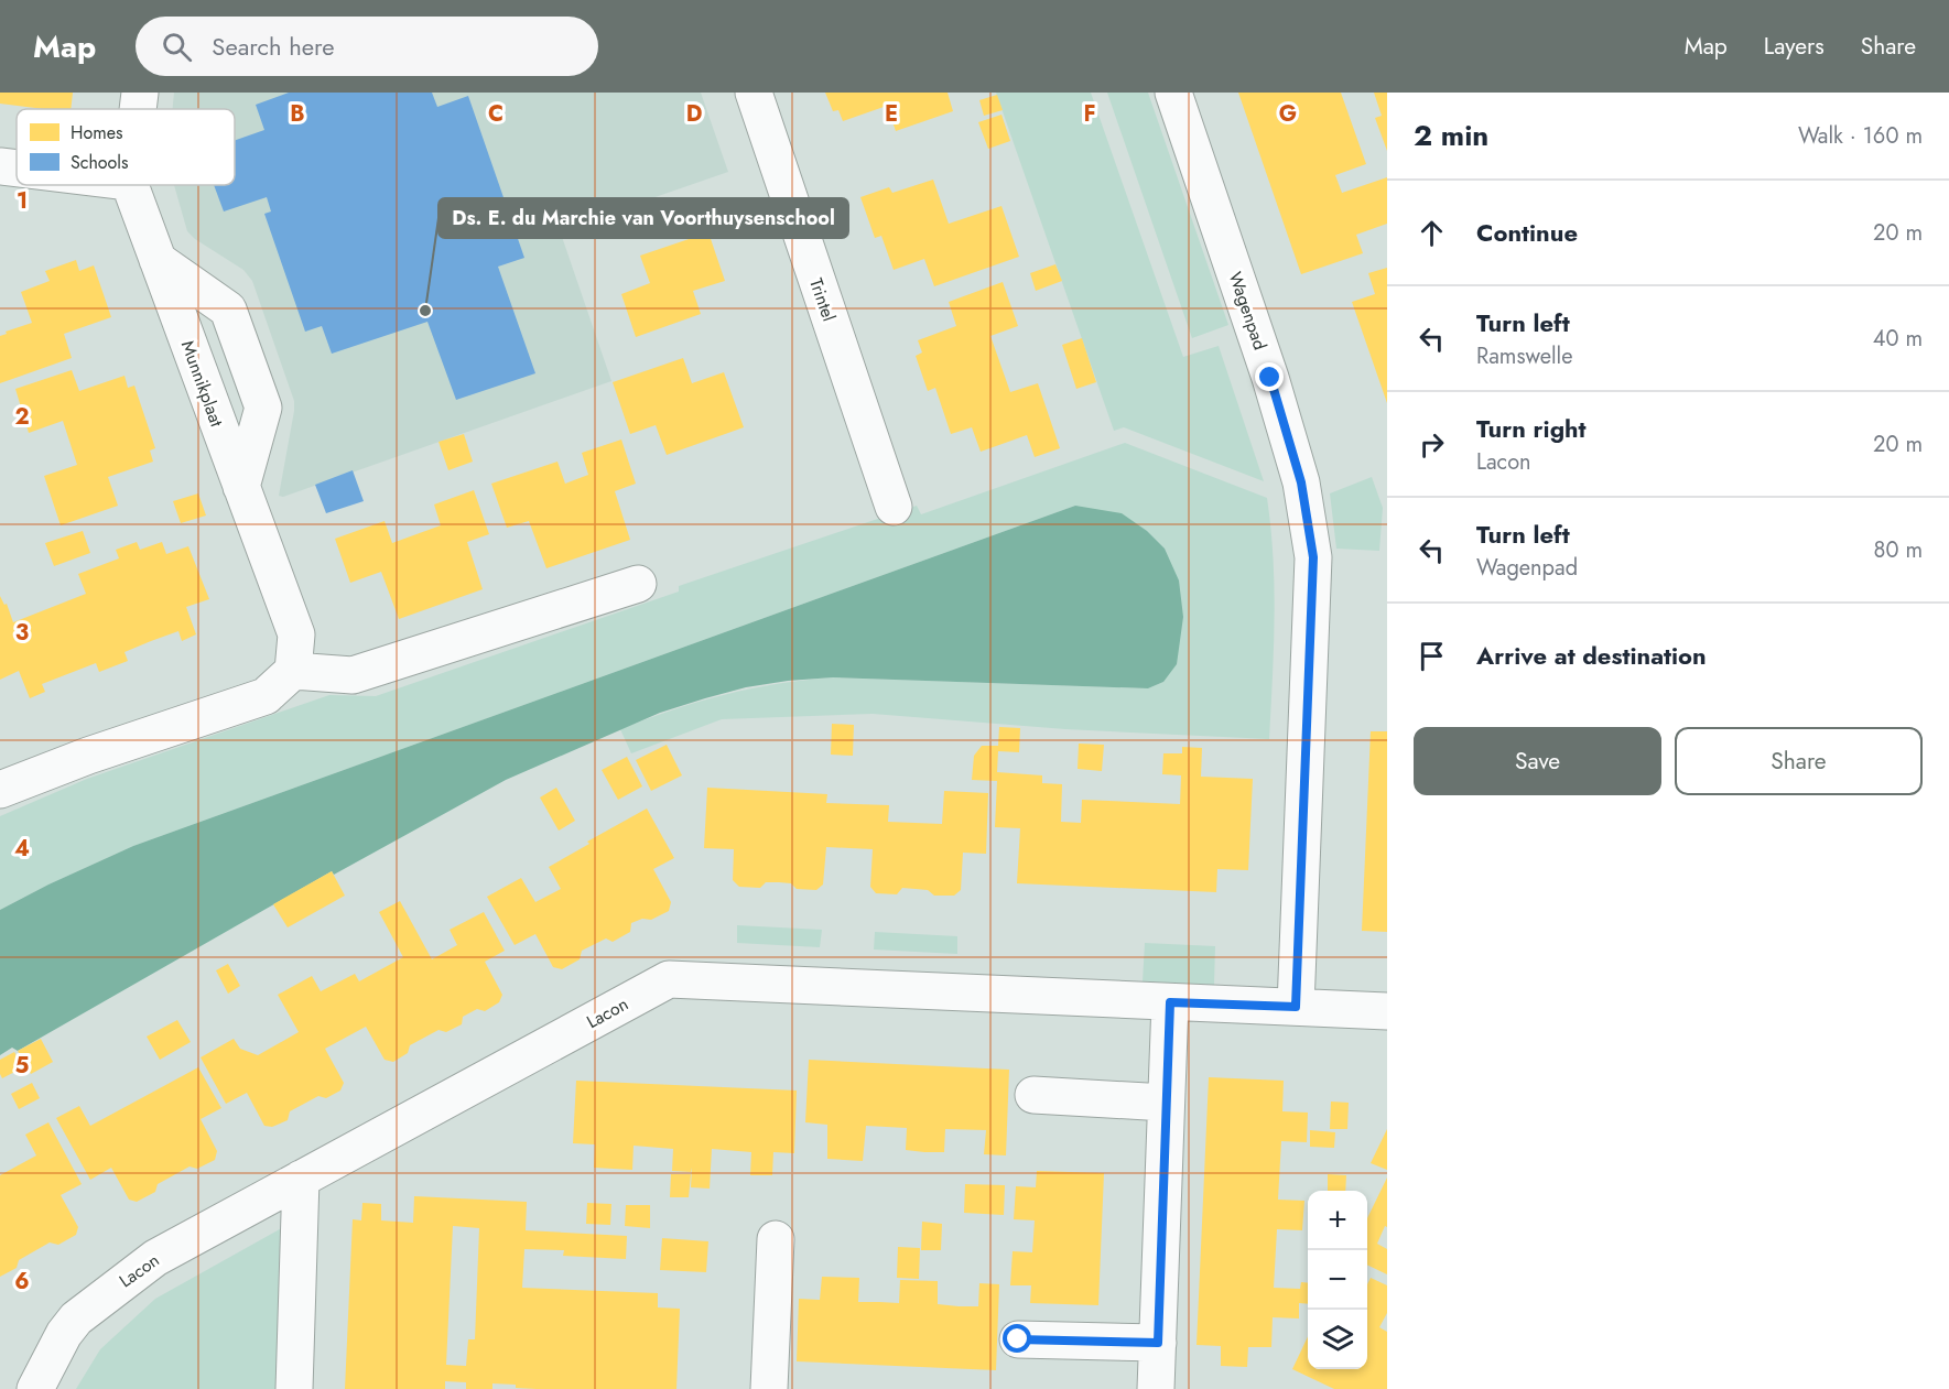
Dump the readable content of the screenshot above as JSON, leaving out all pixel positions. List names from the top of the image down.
{
  "streets": {
    "street": [
      "Trintel",
      "Wagenpad",
      "Munnikplaat",
      "Lacon"
    ]
  },
  "crossings": [
    ["Wagenpad", "Lacon"]
  ],
  "places": ["Ds. E. du Marchie van Voorthuysenschool"],
  "legend": ["Homes", "Schools"],
  "page": {
    "header": "Map",
    "search": "Search here",
    "nav": ["Map", "Layers", "Share"],
    "heading": ["2 min", "Walk · 160 m"],
    "list": [
      ["Continue", "20 m"],
      ["Turn left", "Ramswelle", "40 m"],
      ["Turn right", "Lacon", "20 m"],
      ["Turn left", "Wagenpad", "80 m"],
      "Arrive at destination"
    ],
    "buttons": ["Save", "Share"],
    "map_buttons": ["+", "−"]
  },
  "grid": {
    "columns": [
      "B",
      "C",
      "D",
      "E",
      "F",
      "G"
    ],
    "rows": [
      "1",
      "2",
      "3",
      "4",
      "5",
      "6"
    ]
  }
}
